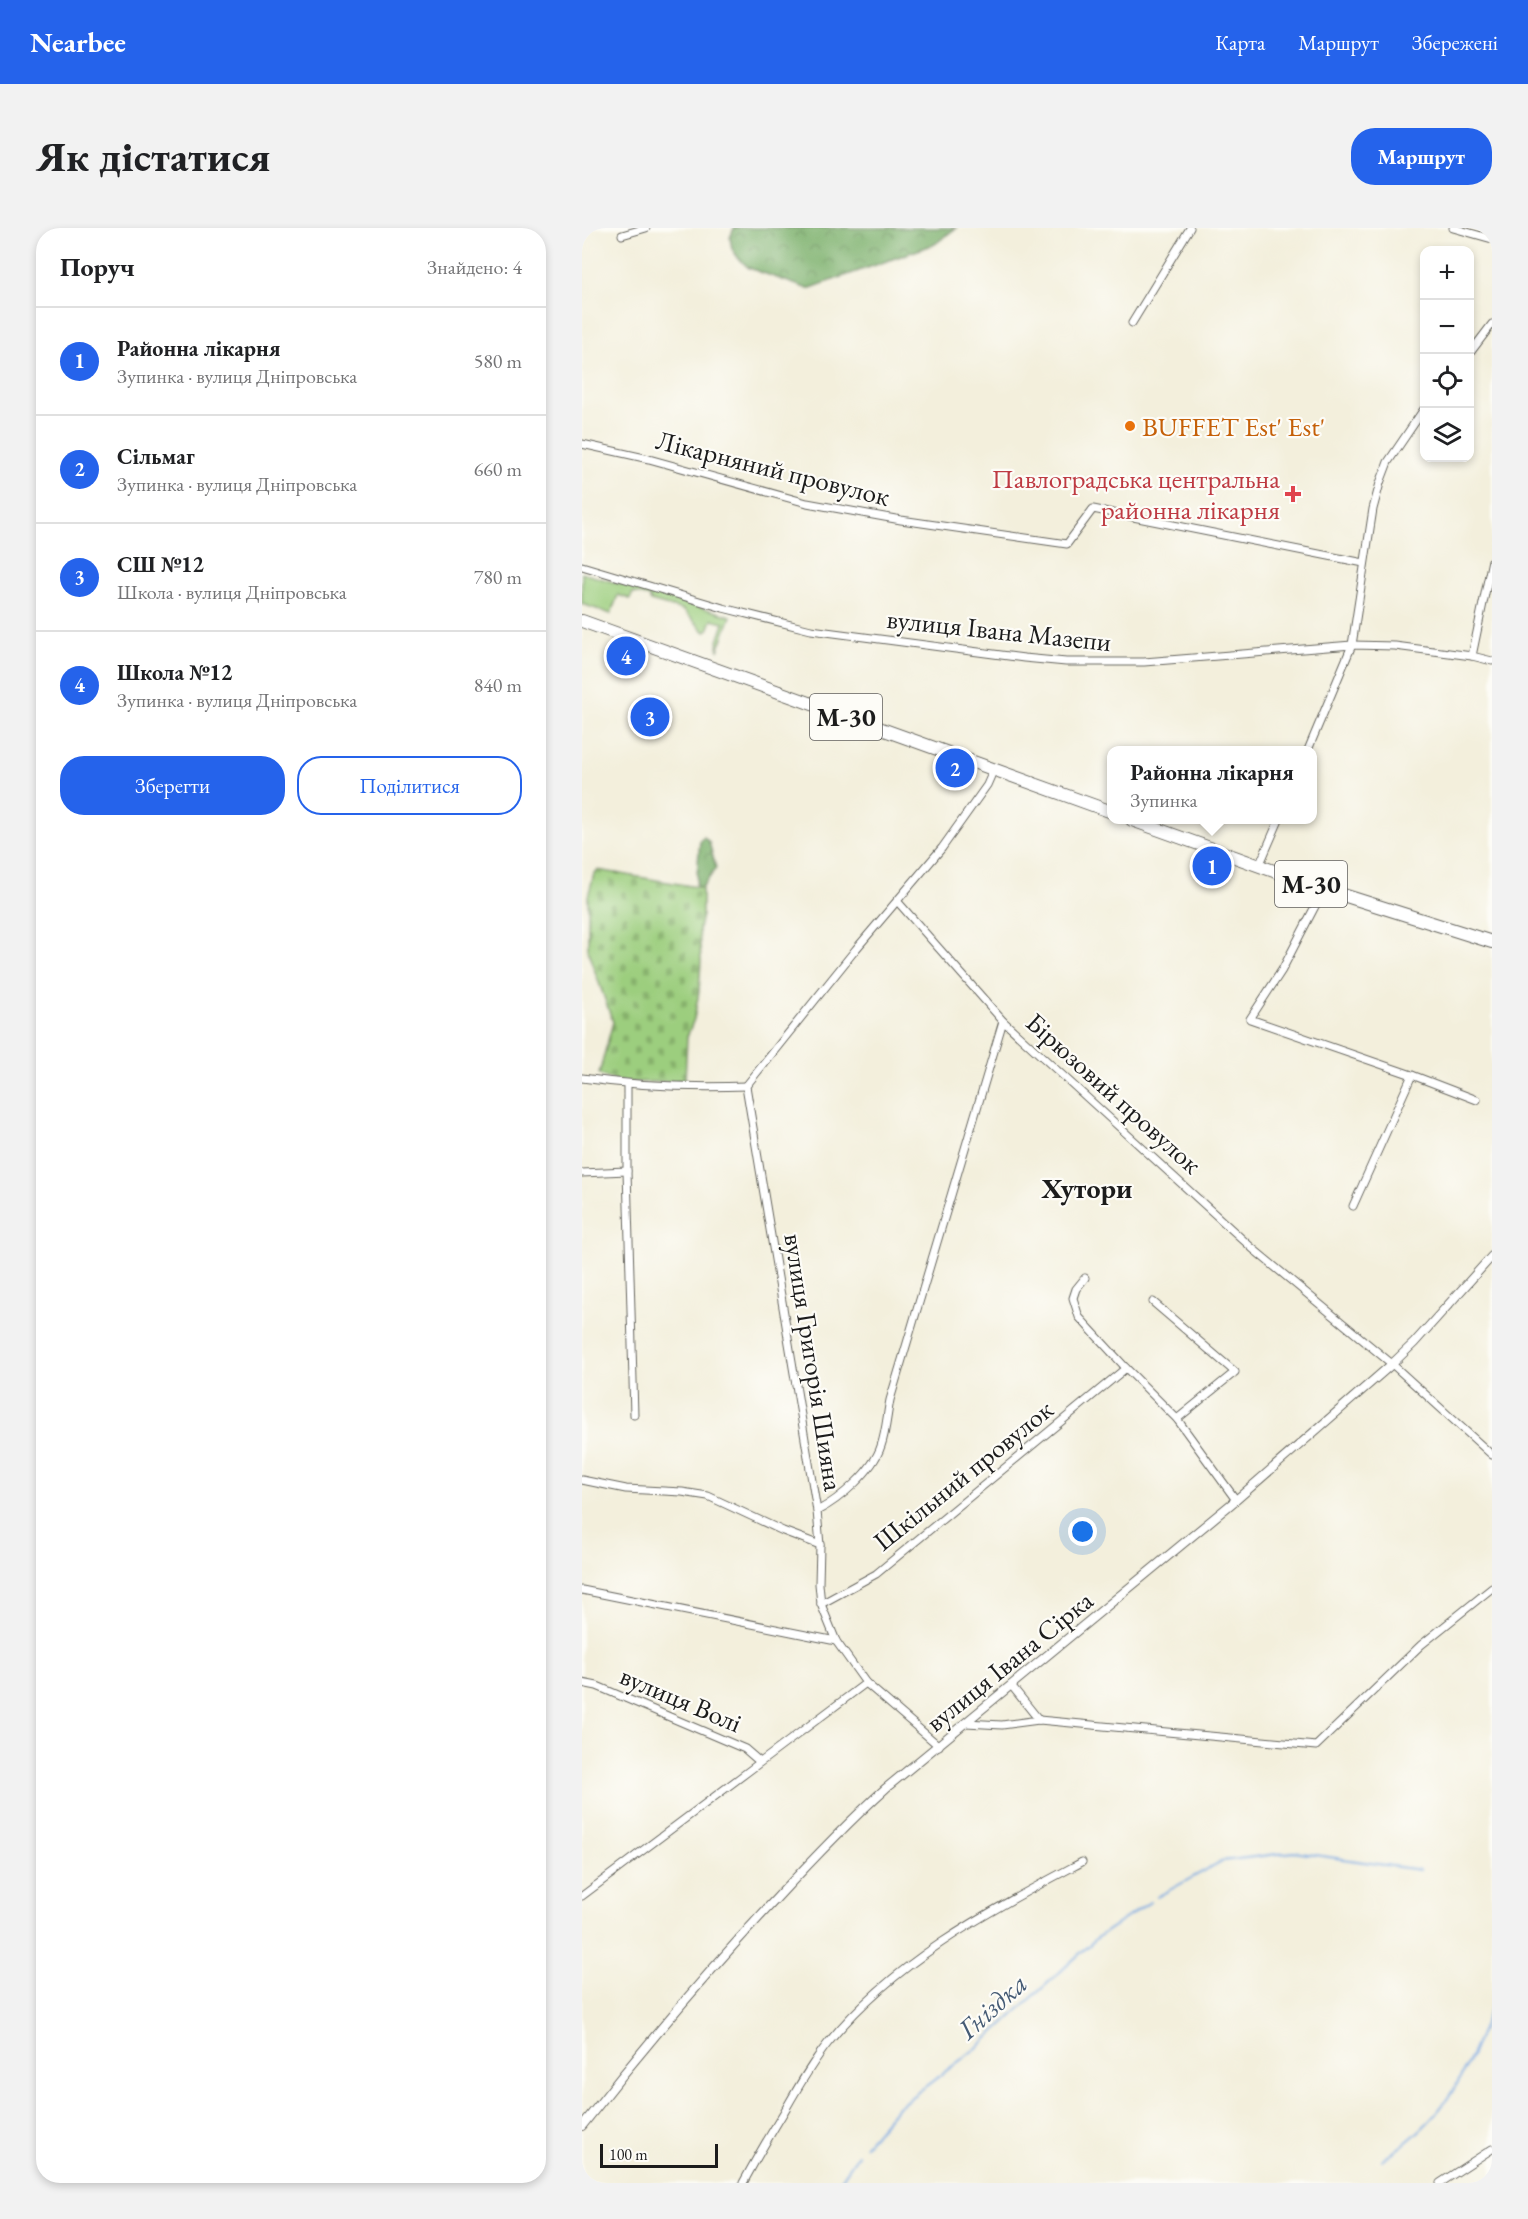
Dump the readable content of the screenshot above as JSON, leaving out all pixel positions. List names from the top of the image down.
{
  "streets": {
    "highway": ["М-30"],
    "street": [
      "Лікарняний провулок",
      "вулиця Івана Мазепи",
      "Бірюзовий провулок",
      "вулиця Григорія Шияна",
      "Шкільний провулок",
      "вулиця Івана Сірка",
      "вулиця Волі"
    ]
  },
  "crossings": [
    ["Бірюзовий провулок", "вулиця Григорія Шияна"],
    ["Бірюзовий провулок", "вулиця Івана Сірка"],
    ["вулиця Григорія Шияна", "Шкільний провулок"],
    ["вулиця Григорія Шияна", "вулиця Івана Сірка"]
  ],
  "districts": ["Хутори"],
  "water": ["Гніздка"],
  "places": {
    "other": ["BUFFET Est' Est'"],
    "health": ["Павлоградська центральна районна лікарня"]
  },
  "scale_bar": "100 m",
  "page": {
    "header": "Nearbee",
    "nav": ["Карта", "Маршрут", "Збережені"],
    "buttons": [
      "Маршрут",
      ["Зберегти", "Поділитися"]
    ],
    "title": "Як дістатися",
    "heading": ["Поруч", "Знайдено: 4"],
    "map_buttons": ["+", "−"],
    "list": [
      {
        "mark": "1",
        "name": "Районна лікарня",
        "note": "Зупинка · вулиця Дніпровська",
        "value": "580 m"
      },
      {
        "mark": "2",
        "name": "Сільмаг",
        "note": "Зупинка · вулиця Дніпровська",
        "value": "660 m"
      },
      {
        "mark": "3",
        "name": "СШ №12",
        "note": "Школа · вулиця Дніпровська",
        "value": "780 m"
      },
      {
        "mark": "4",
        "name": "Школа №12",
        "note": "Зупинка · вулиця Дніпровська",
        "value": "840 m"
      }
    ],
    "pins": [
      "4",
      "3",
      "2",
      "1"
    ],
    "popup": ["Районна лікарня", "Зупинка"],
    "scale": "100 m"
  }
}
